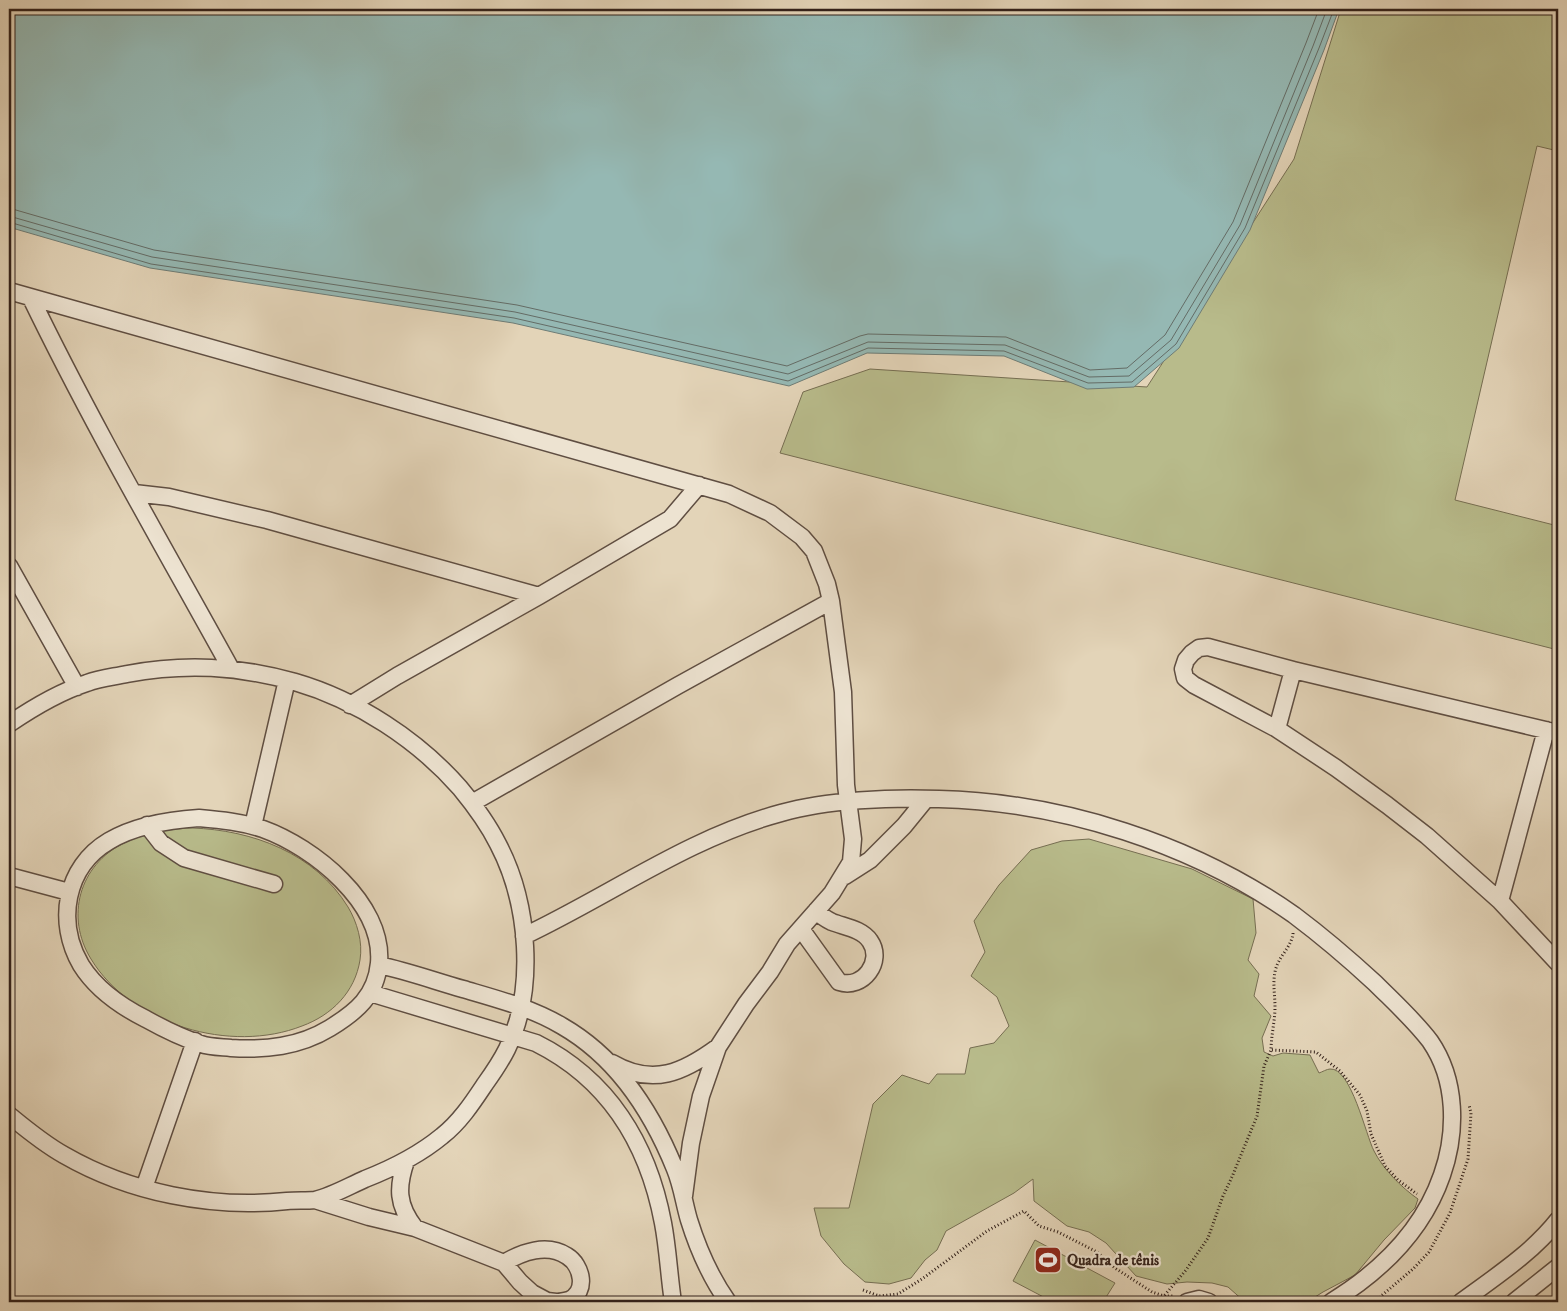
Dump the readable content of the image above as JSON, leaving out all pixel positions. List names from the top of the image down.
{
  "places": {
    "sports": ["Quadra de tênis"]
  }
}
